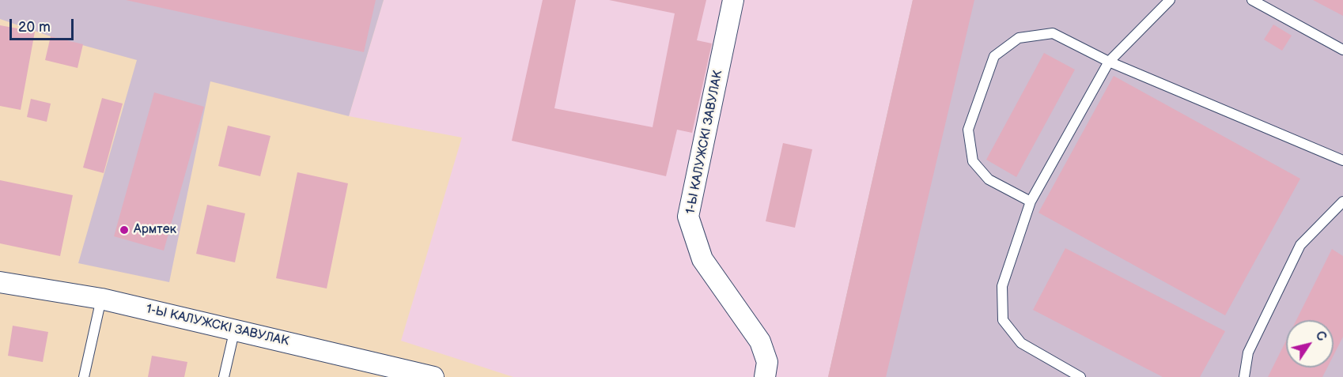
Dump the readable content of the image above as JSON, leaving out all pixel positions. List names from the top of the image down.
{
  "streets": {
    "street": ["1-Ы КАЛУЖСКІ ЗАВУЛАК"]
  },
  "places": ["Армтек"],
  "scale_bar": "20 m",
  "north": "top right"
}
